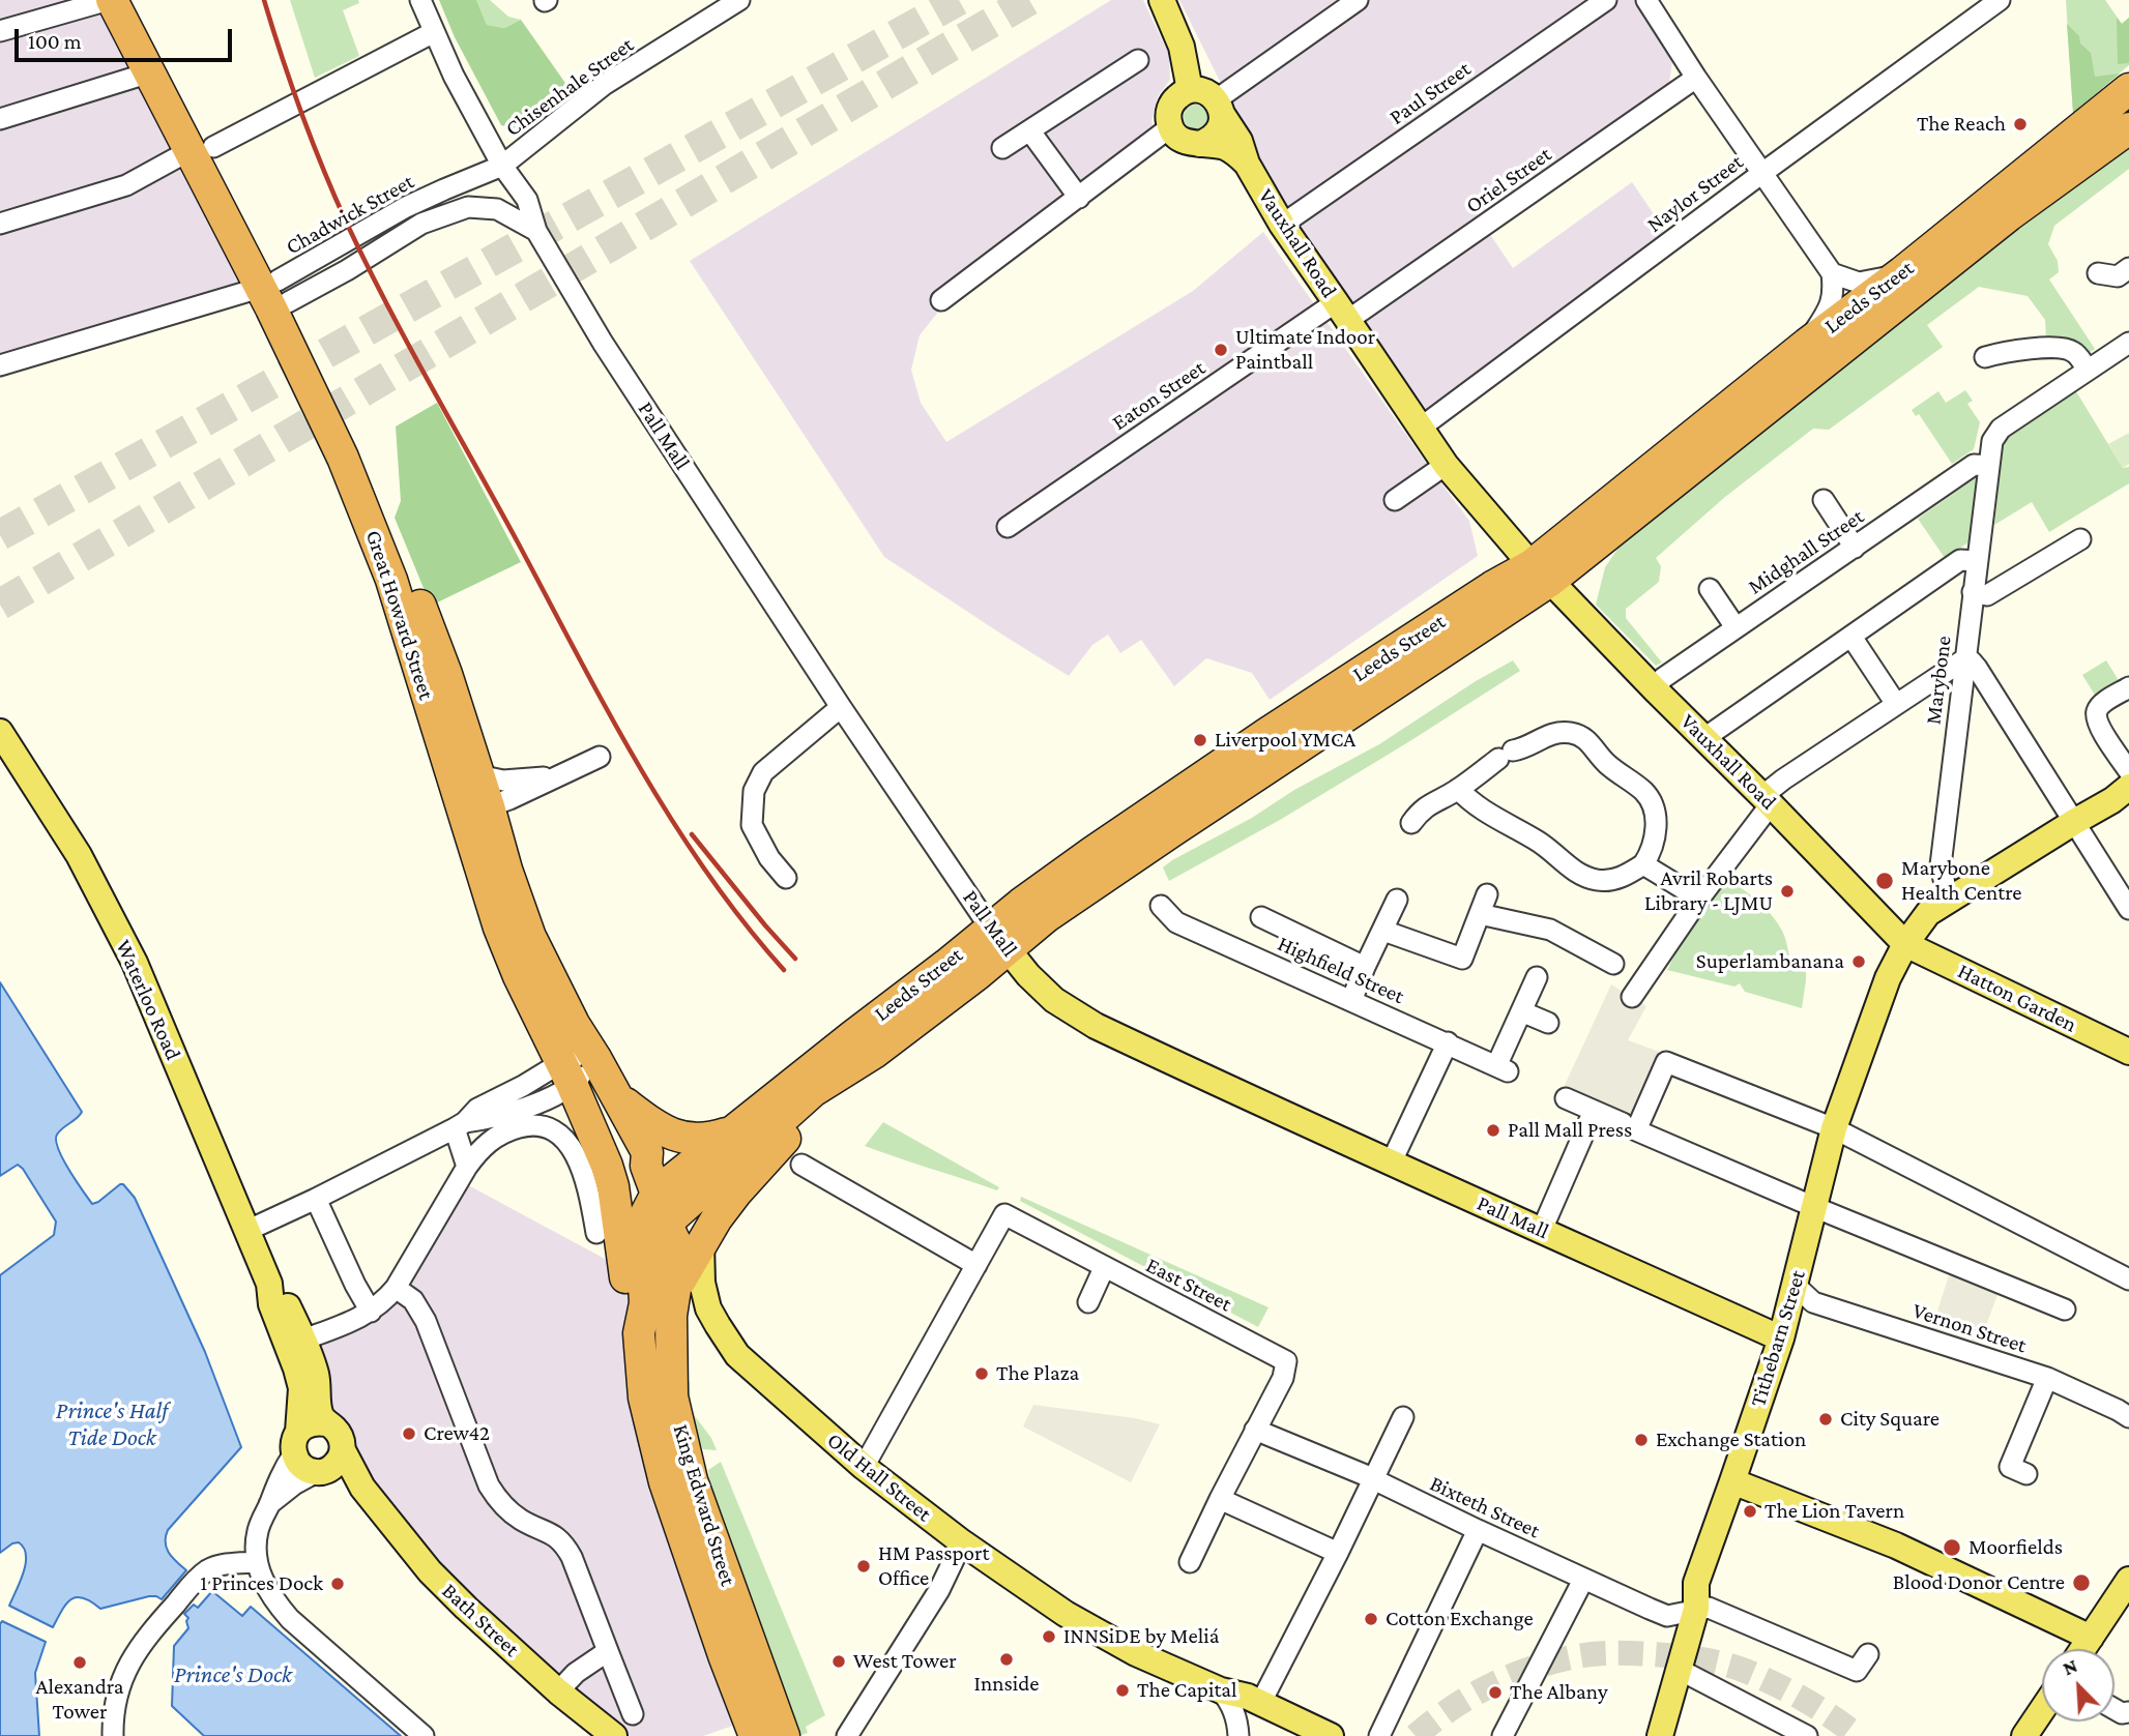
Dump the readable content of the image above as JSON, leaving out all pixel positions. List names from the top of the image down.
{
  "streets": {
    "highway": ["Leeds Street", "Great Howard Street", "King Edward Street"],
    "main road": [
      "Vauxhall Road",
      "Pall Mall",
      "Hatton Garden",
      "Waterloo Road",
      "Tithebarn Street",
      "Old Hall Street",
      "Bath Street"
    ],
    "street": [
      "Chisenhale Street",
      "Paul Street",
      "Oriel Street",
      "Naylor Street",
      "Chadwick Street",
      "Eaton Street",
      "Midghall Street",
      "Marybone",
      "Highfield Street",
      "East Street",
      "Vernon Street",
      "Bixteth Street"
    ]
  },
  "crossings": [
    ["Chisenhale Street", "Chadwick Street"],
    ["Chisenhale Street", "Pall Mall"],
    ["Paul Street", "Vauxhall Road"],
    ["Oriel Street", "Vauxhall Road"],
    ["Oriel Street", "Eaton Street"],
    ["Naylor Street", "Vauxhall Road"],
    ["Chadwick Street", "Pall Mall"],
    ["Chadwick Street", "Great Howard Street"],
    ["Vauxhall Road", "Leeds Street"],
    ["Vauxhall Road", "Eaton Street"],
    ["Vauxhall Road", "Midghall Street"],
    ["Vauxhall Road", "Hatton Garden"],
    ["Vauxhall Road", "Tithebarn Street"],
    ["Leeds Street", "Pall Mall"],
    ["Leeds Street", "Great Howard Street"],
    ["Leeds Street", "Old Hall Street"],
    ["Leeds Street", "King Edward Street"],
    ["Pall Mall", "Tithebarn Street"],
    ["Midghall Street", "Marybone"],
    ["Great Howard Street", "Old Hall Street"],
    ["Great Howard Street", "King Edward Street"],
    ["Marybone", "Tithebarn Street"],
    ["Hatton Garden", "Tithebarn Street"],
    ["Waterloo Road", "Bath Street"],
    ["East Street", "Bixteth Street"],
    ["Vernon Street", "Tithebarn Street"],
    ["Tithebarn Street", "Bixteth Street"],
    ["Old Hall Street", "King Edward Street"]
  ],
  "water": ["Prince's Half Tide Dock", "Prince's Dock"],
  "places": [
    "The Reach",
    "Ultimate Indoor Paintball",
    "Liverpool YMCA",
    "Marybone Health Centre",
    "Avril Robarts Library - LJMU",
    "Superlambanana",
    "Pall Mall Press",
    "The Plaza",
    "City Square",
    "Crew42",
    "Exchange Station",
    "The Lion Tavern",
    "Moorfields",
    "HM Passport Office",
    "Blood Donor Centre",
    "1 Princes Dock",
    "Cotton Exchange",
    "INNSiDE by Meliá",
    "Innside",
    "West Tower",
    "Alexandra Tower",
    "The Capital",
    "The Albany"
  ],
  "scale_bar": "100 m",
  "north": "top left"
}
